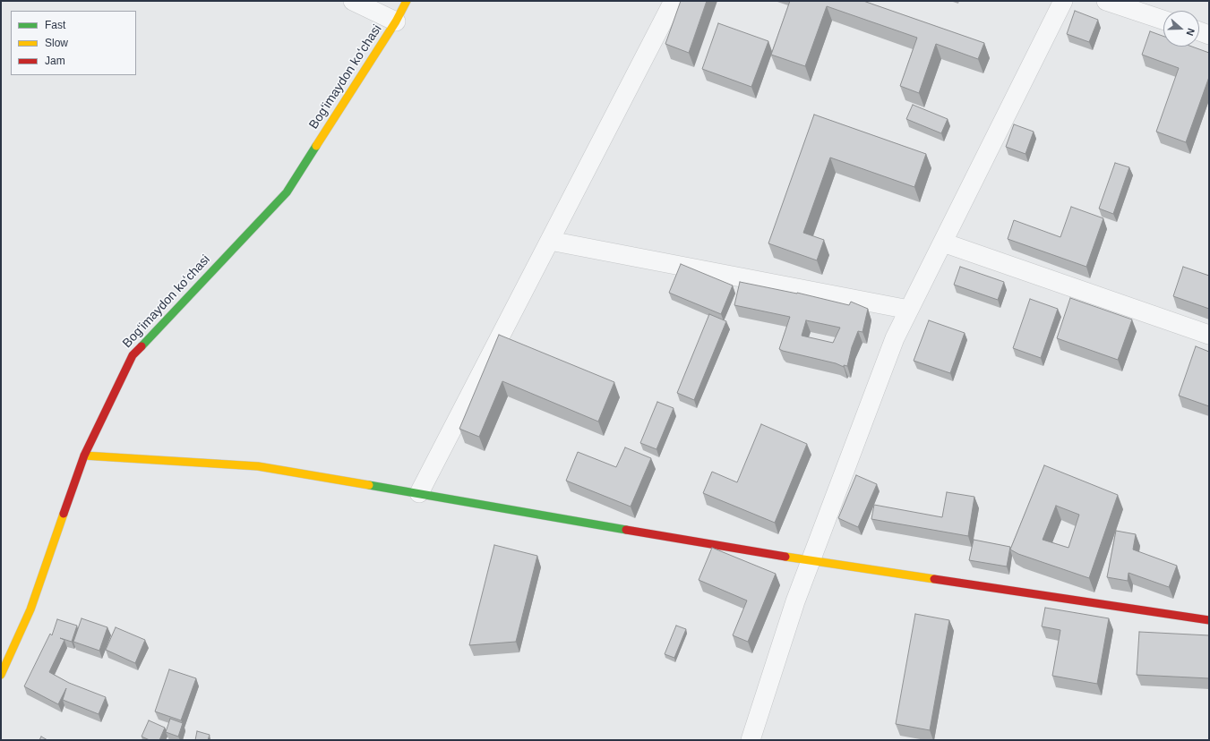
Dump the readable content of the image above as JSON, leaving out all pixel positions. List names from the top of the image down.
{
  "streets": {
    "street": ["Bogʻimaydon koʻchasi"]
  },
  "legend": ["Fast", "Slow", "Jam"],
  "north": "right"
}
